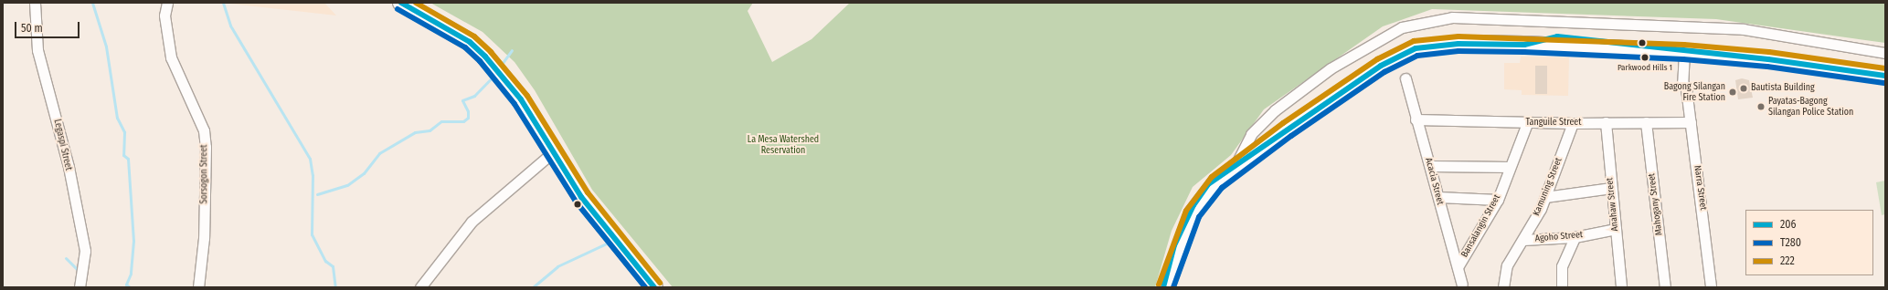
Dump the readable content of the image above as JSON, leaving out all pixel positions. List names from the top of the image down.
{
  "streets": {
    "street": [
      "Tanguile Street",
      "Legaspi Street",
      "Sorsogon Street",
      "Acacia Street",
      "Kamuning Street",
      "Narra Street",
      "Anahaw Street",
      "Mahogany Street",
      "Bansalangin Street",
      "Agoho Street"
    ]
  },
  "crossings": [
    ["Tanguile Street", "Acacia Street"],
    ["Tanguile Street", "Kamuning Street"],
    ["Tanguile Street", "Narra Street"],
    ["Tanguile Street", "Anahaw Street"],
    ["Tanguile Street", "Mahogany Street"],
    ["Tanguile Street", "Bansalangin Street"],
    ["Acacia Street", "Bansalangin Street"],
    ["Kamuning Street", "Agoho Street"],
    ["Anahaw Street", "Agoho Street"]
  ],
  "parks": ["La Mesa Watershed Reservation"],
  "places": [
    "Parkwood Hills 1",
    "Bautista Building",
    "Bagong Silangan Fire Station",
    "Payatas-Bagong Silangan Police Station"
  ],
  "lines": ["transit line 206", "transit line 222", "transit line T280"],
  "legend": ["206", "T280", "222"],
  "scale_bar": "50 m"
}
